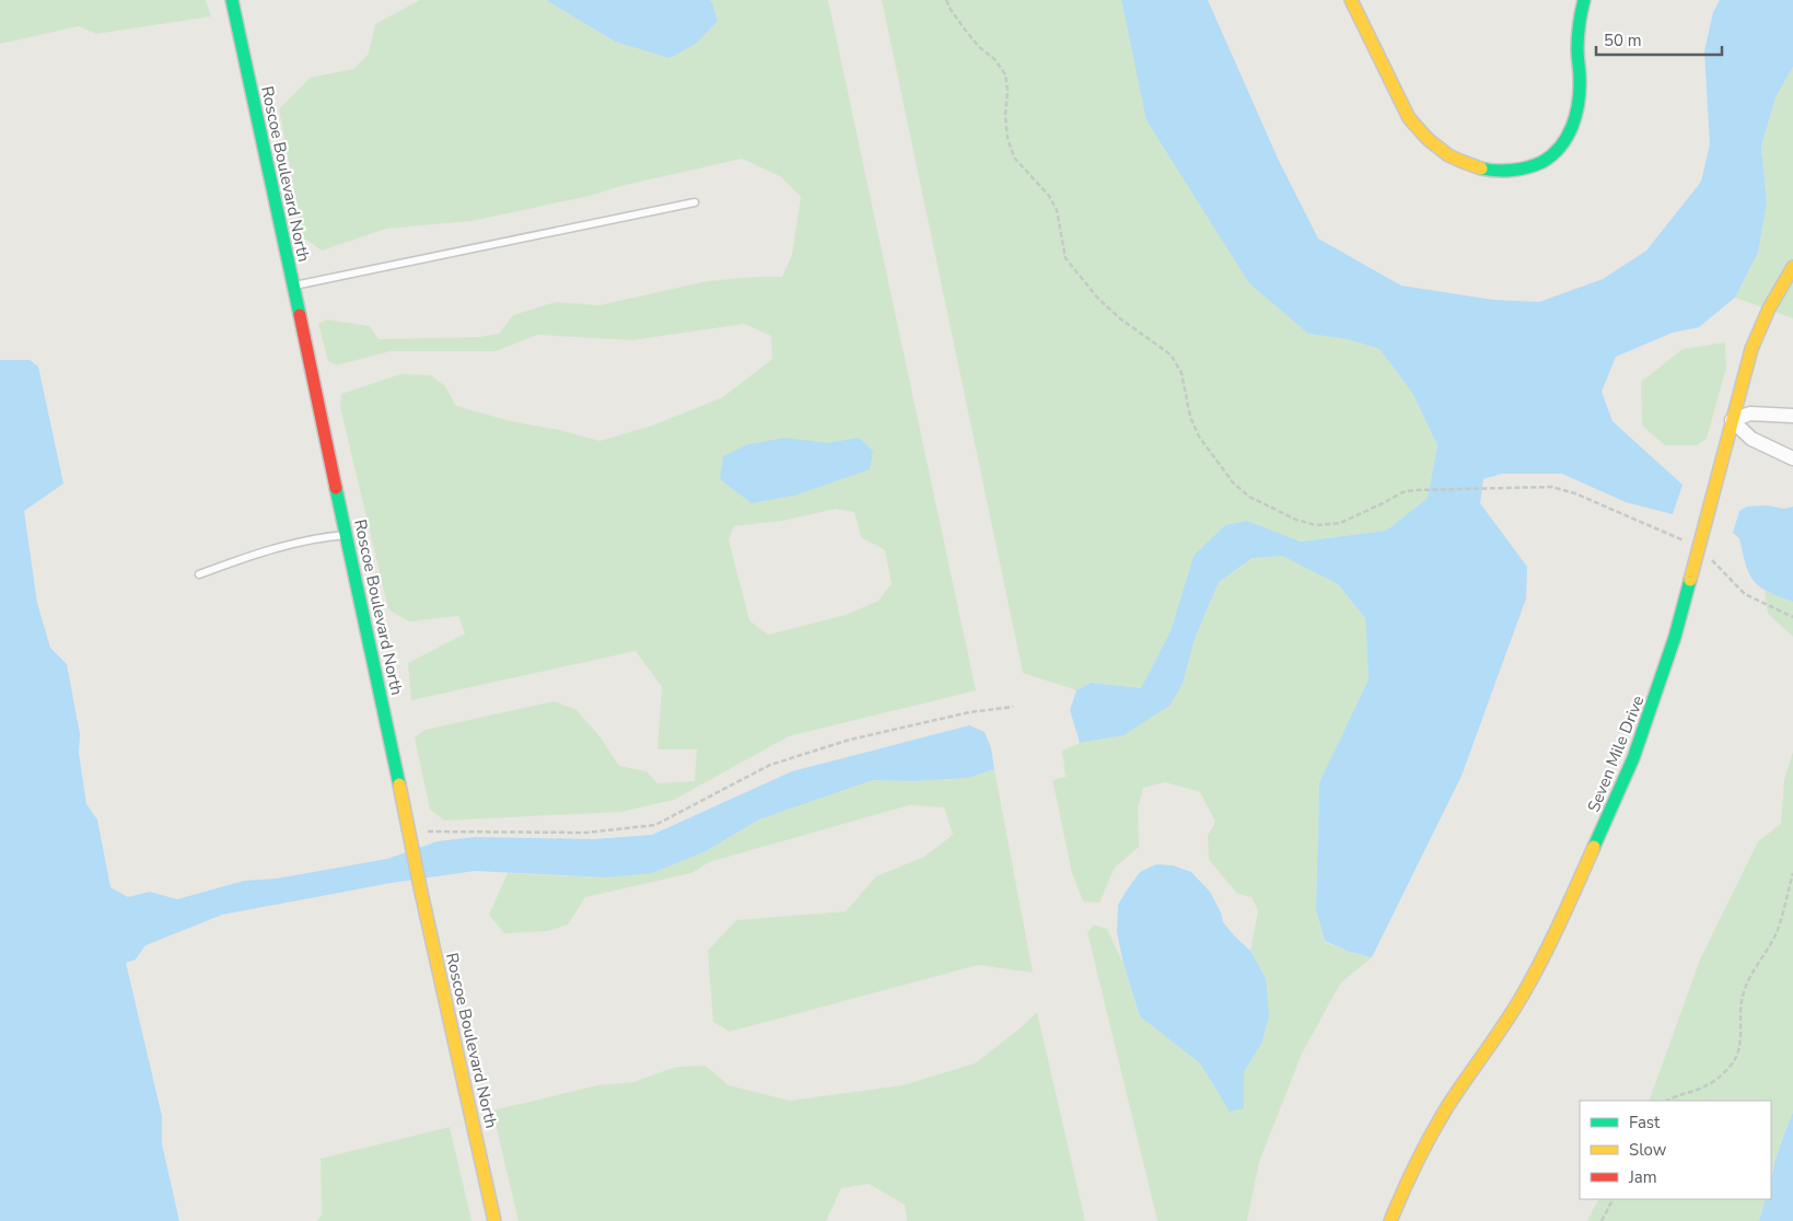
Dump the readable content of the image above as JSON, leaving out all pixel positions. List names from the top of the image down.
{
  "streets": {
    "street": ["Roscoe Boulevard North", "Seven Mile Drive"]
  },
  "legend": ["Fast", "Slow", "Jam"],
  "scale_bar": "50 m"
}
